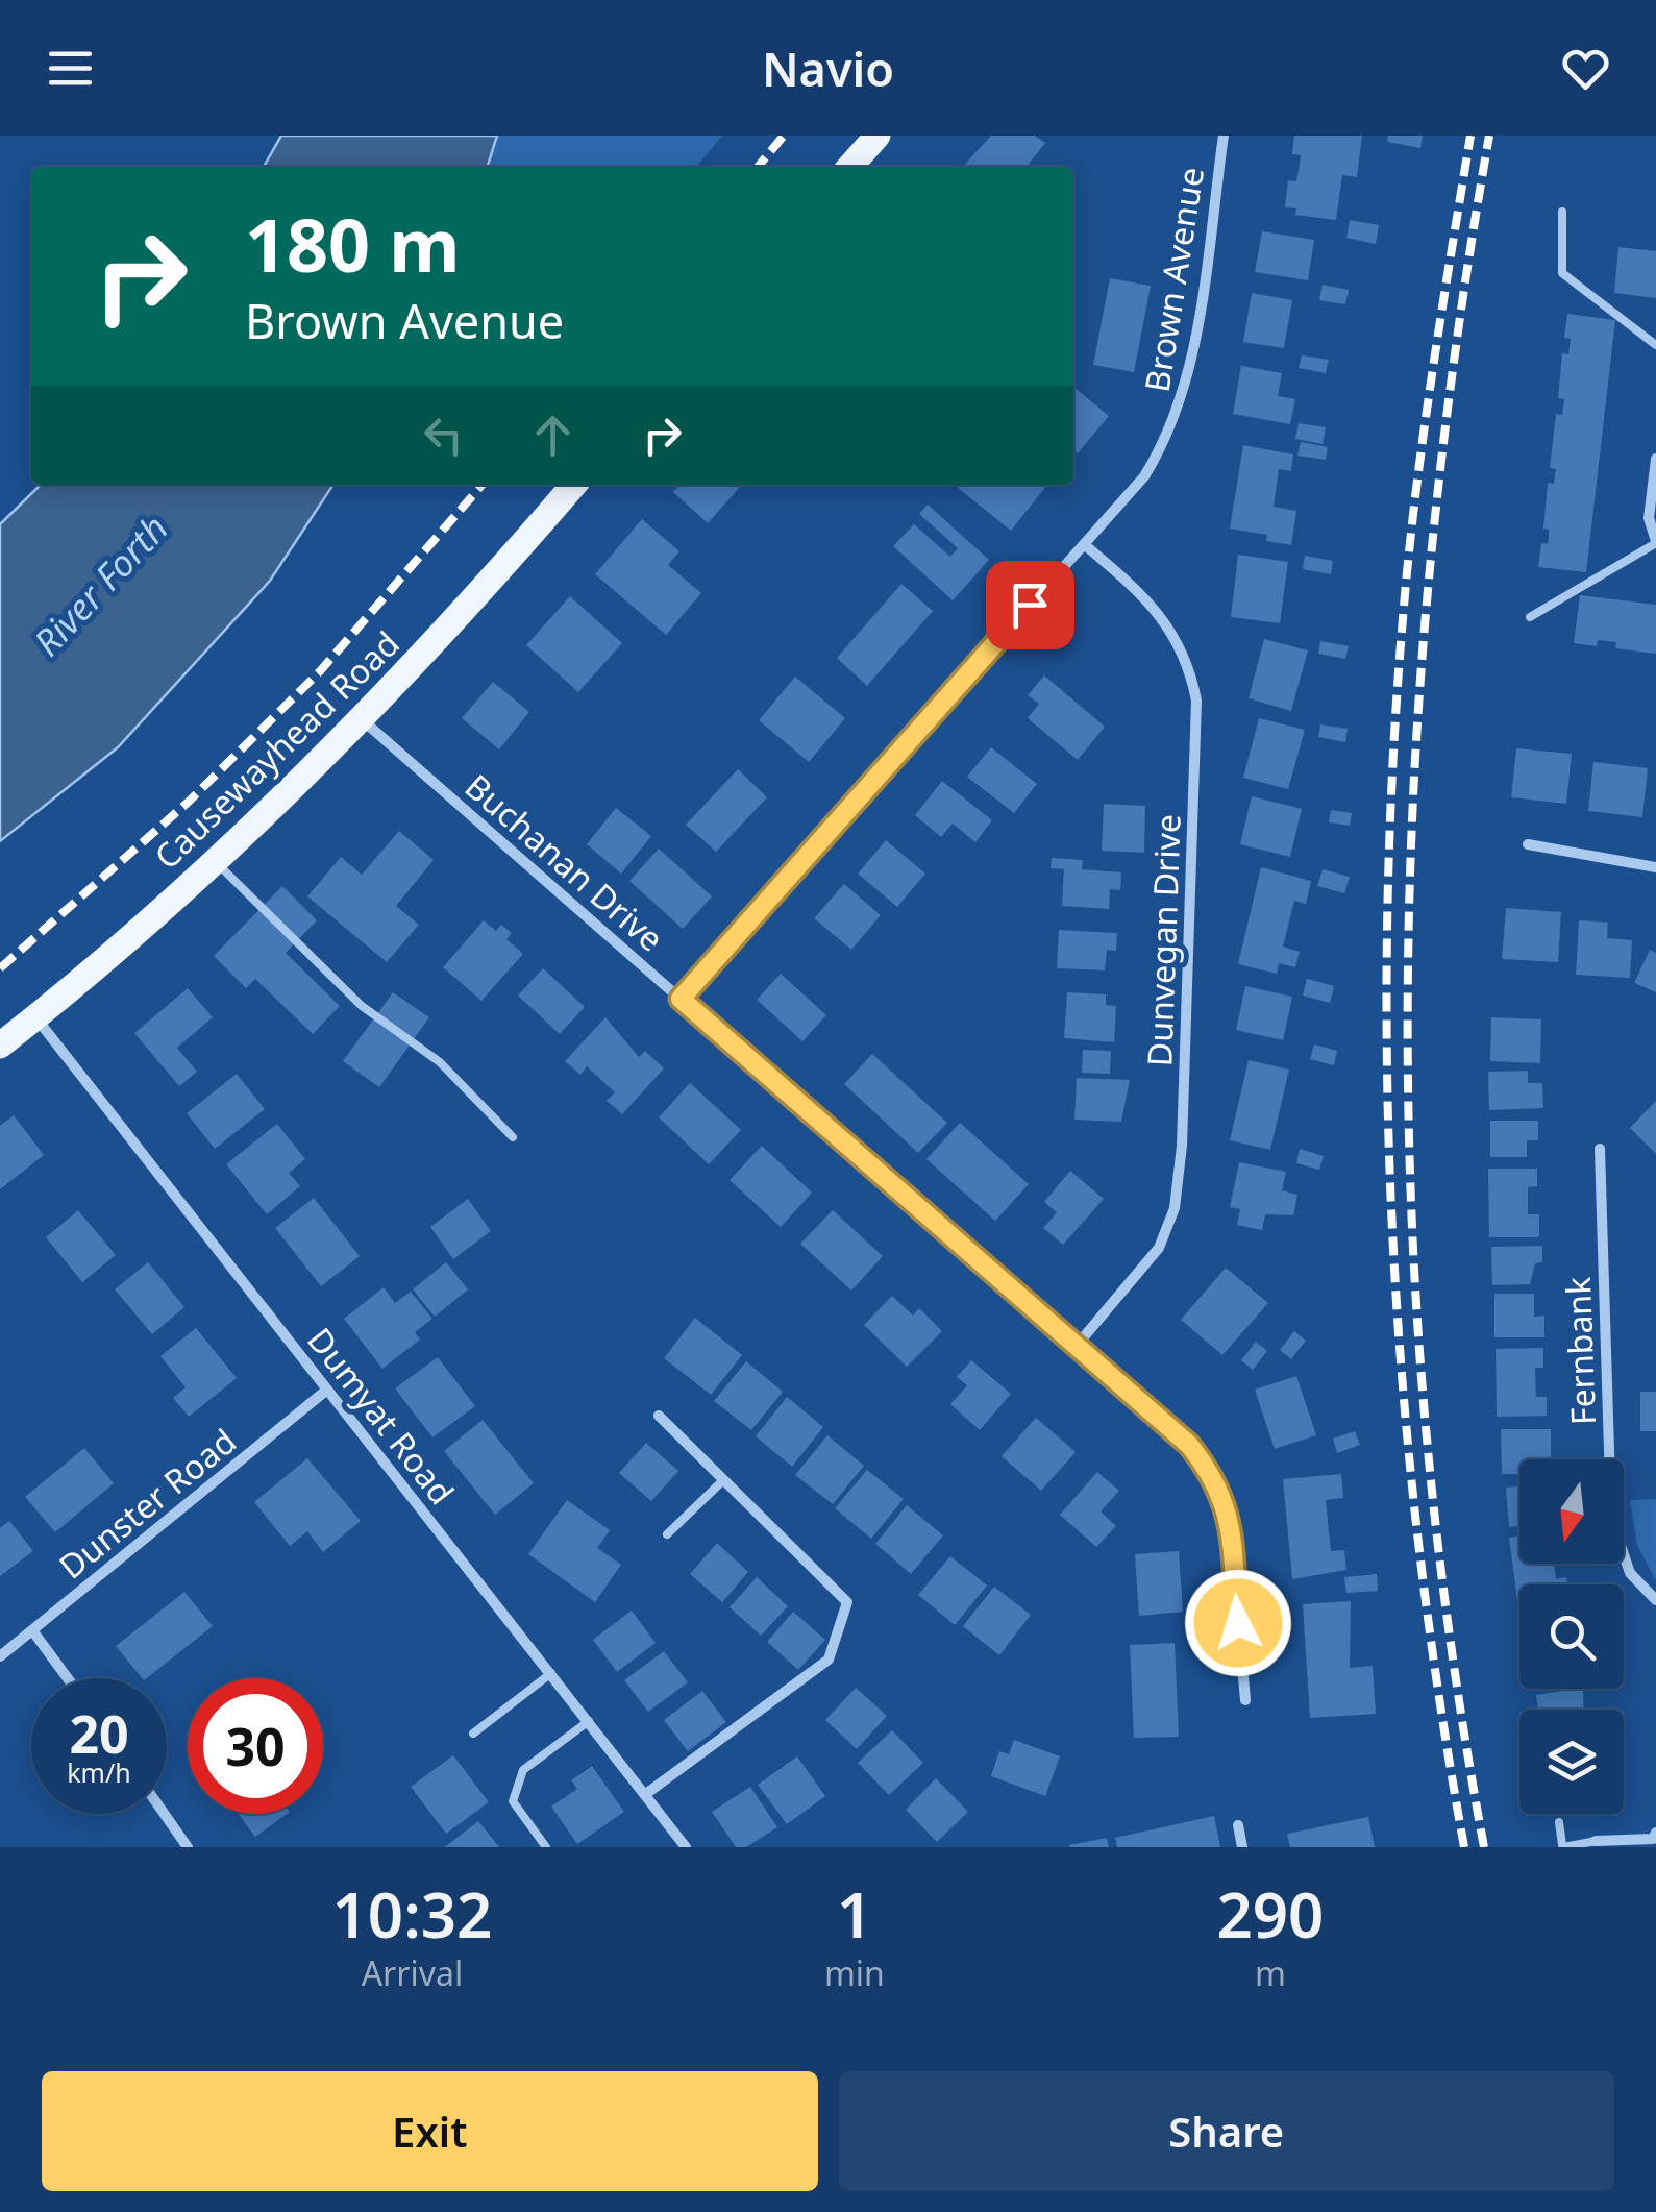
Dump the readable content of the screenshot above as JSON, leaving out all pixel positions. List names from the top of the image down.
{
  "streets": {
    "main road": ["Causewayhead Road"],
    "street": [
      "Brown Avenue",
      "Buchanan Drive",
      "Dunvegan Drive",
      "Fernbank",
      "Dumyat Road",
      "Dunster Road"
    ]
  },
  "crossings": [
    ["Brown Avenue", "Buchanan Drive"],
    ["Brown Avenue", "Dunvegan Drive"],
    ["Causewayhead Road", "Buchanan Drive"],
    ["Causewayhead Road", "Dumyat Road"],
    ["Buchanan Drive", "Dunvegan Drive"],
    ["Dumyat Road", "Dunster Road"]
  ],
  "water": ["River Forth"],
  "north": "bottom",
  "page": {
    "header": "Navio",
    "turn": ["180 m", "Brown Avenue"],
    "speed": "20 km/h",
    "limit": "30",
    "eta": [
      "10:32",
      "Arrival",
      "1",
      "min",
      "290",
      "m"
    ],
    "buttons": ["Exit", "Share"]
  }
}
